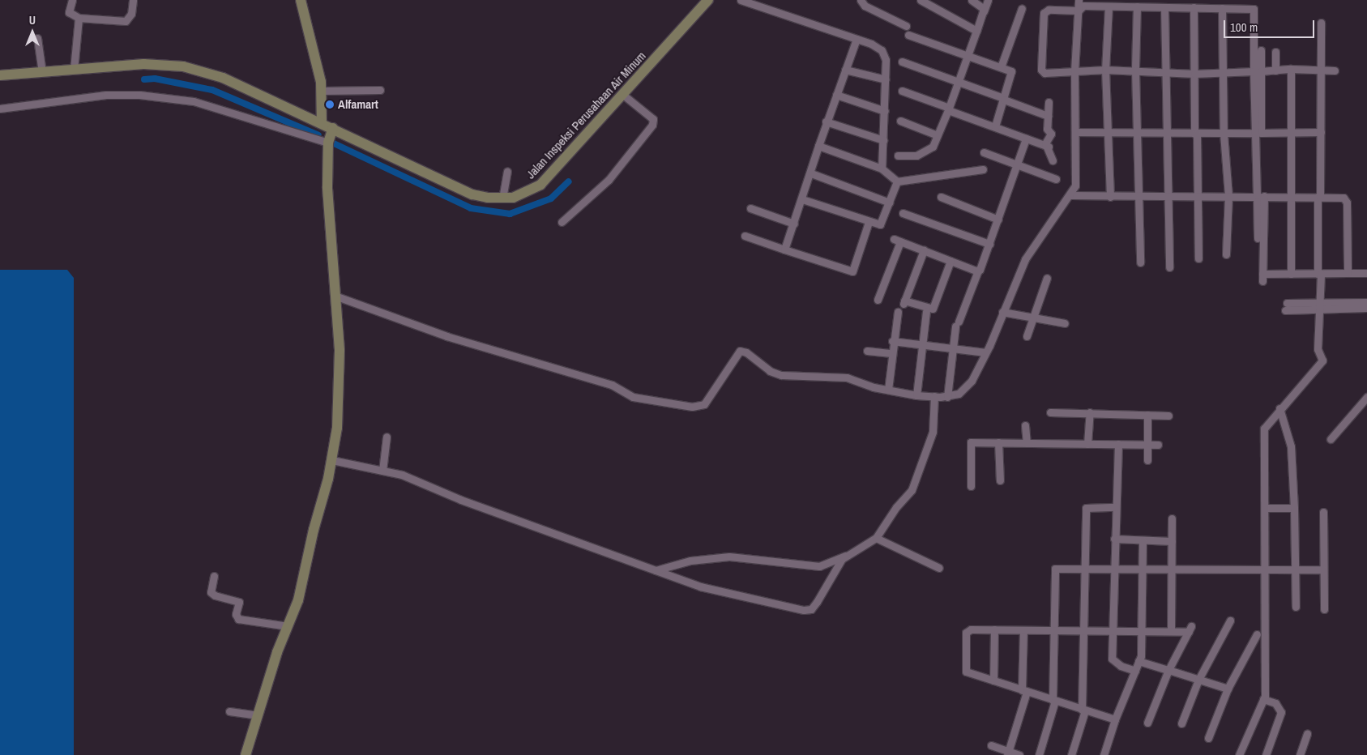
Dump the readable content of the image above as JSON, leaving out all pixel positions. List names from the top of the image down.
{
  "streets": {
    "street": ["Jalan Inspeksi Perusahaan Air Minum"]
  },
  "places": ["Alfamart"],
  "scale_bar": "100 m",
  "north": "top"
}
